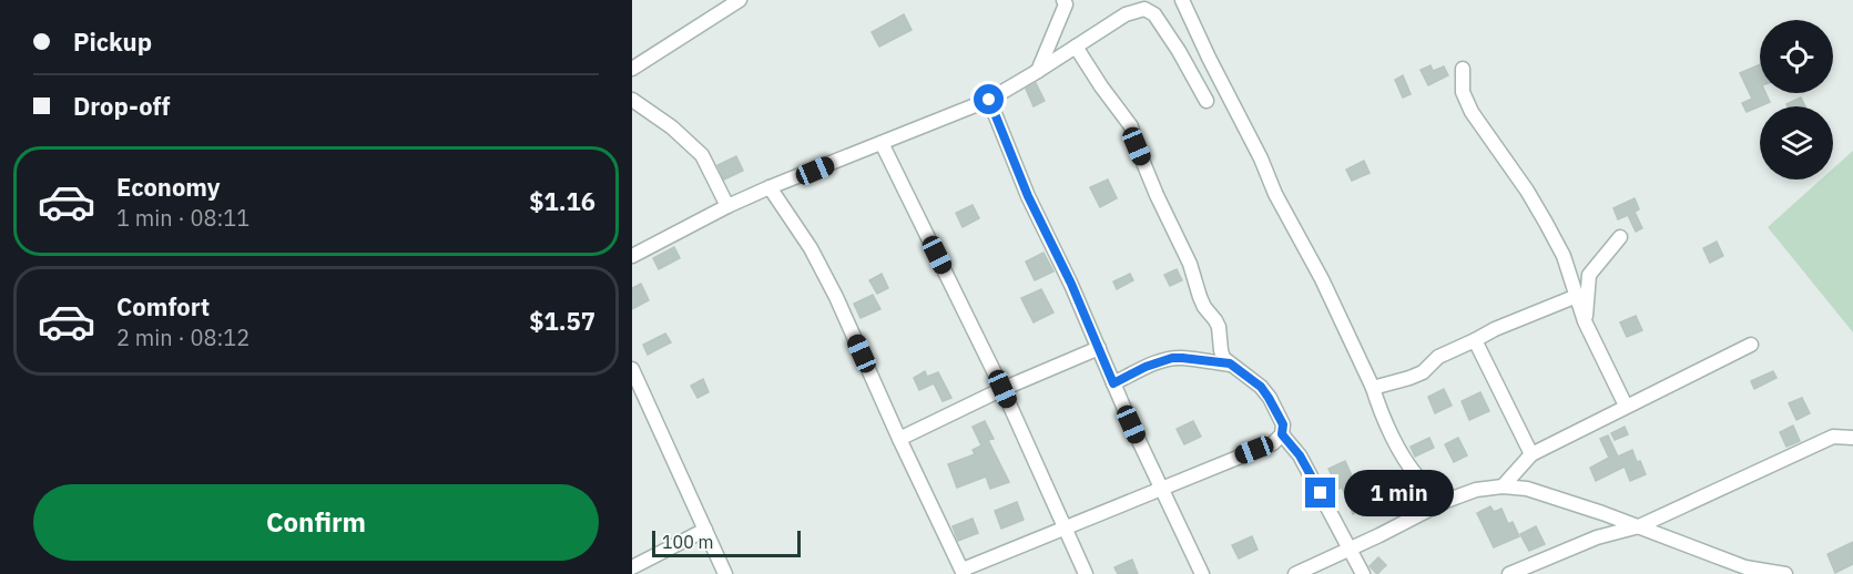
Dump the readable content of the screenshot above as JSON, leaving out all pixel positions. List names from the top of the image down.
{
  "scale_bar": "100 m",
  "page": {
    "banner": ["Pickup", "Drop-off"],
    "list": [
      {
        "name": "Economy",
        "note": "1 min · 08:11",
        "value": "$1.16"
      },
      {
        "name": "Comfort",
        "note": "2 min · 08:12",
        "value": "$1.57"
      }
    ],
    "bubble": "1 min",
    "buttons": "Confirm",
    "scale": "100 m"
  }
}
